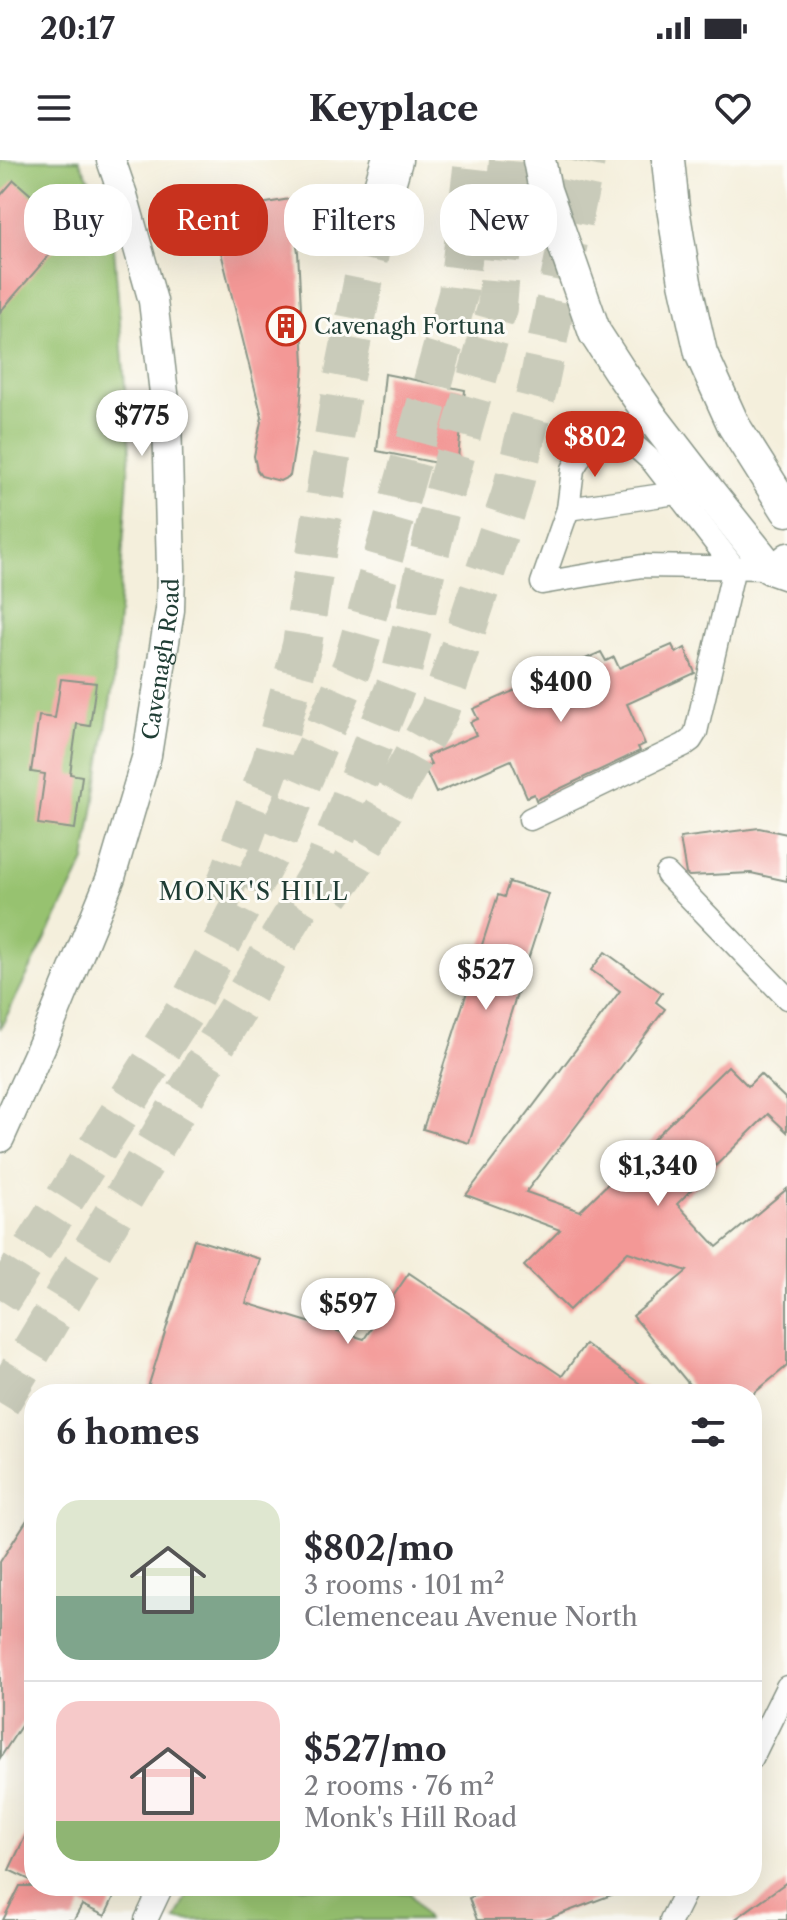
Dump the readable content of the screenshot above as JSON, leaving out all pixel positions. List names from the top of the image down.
{
  "streets": {
    "street": ["Cavenagh Road"]
  },
  "districts": ["MONK'S HILL"],
  "places": {
    "building": ["Cavenagh Fortuna"]
  },
  "page": {
    "status": "20:17",
    "header": "Keyplace",
    "chip": [
      "Buy",
      "Rent",
      "Filters",
      "New"
    ],
    "price": [
      "$775",
      "$802",
      "$400",
      "$527",
      "$1,340",
      "$597"
    ],
    "heading": "6 homes",
    "list": [
      {
        "name": "$802/mo",
        "note": "3 rooms · 101 m² · Clemenceau Avenue North"
      },
      {
        "name": "$527/mo",
        "note": "2 rooms · 76 m² · Monk's Hill Road"
      }
    ]
  }
}
